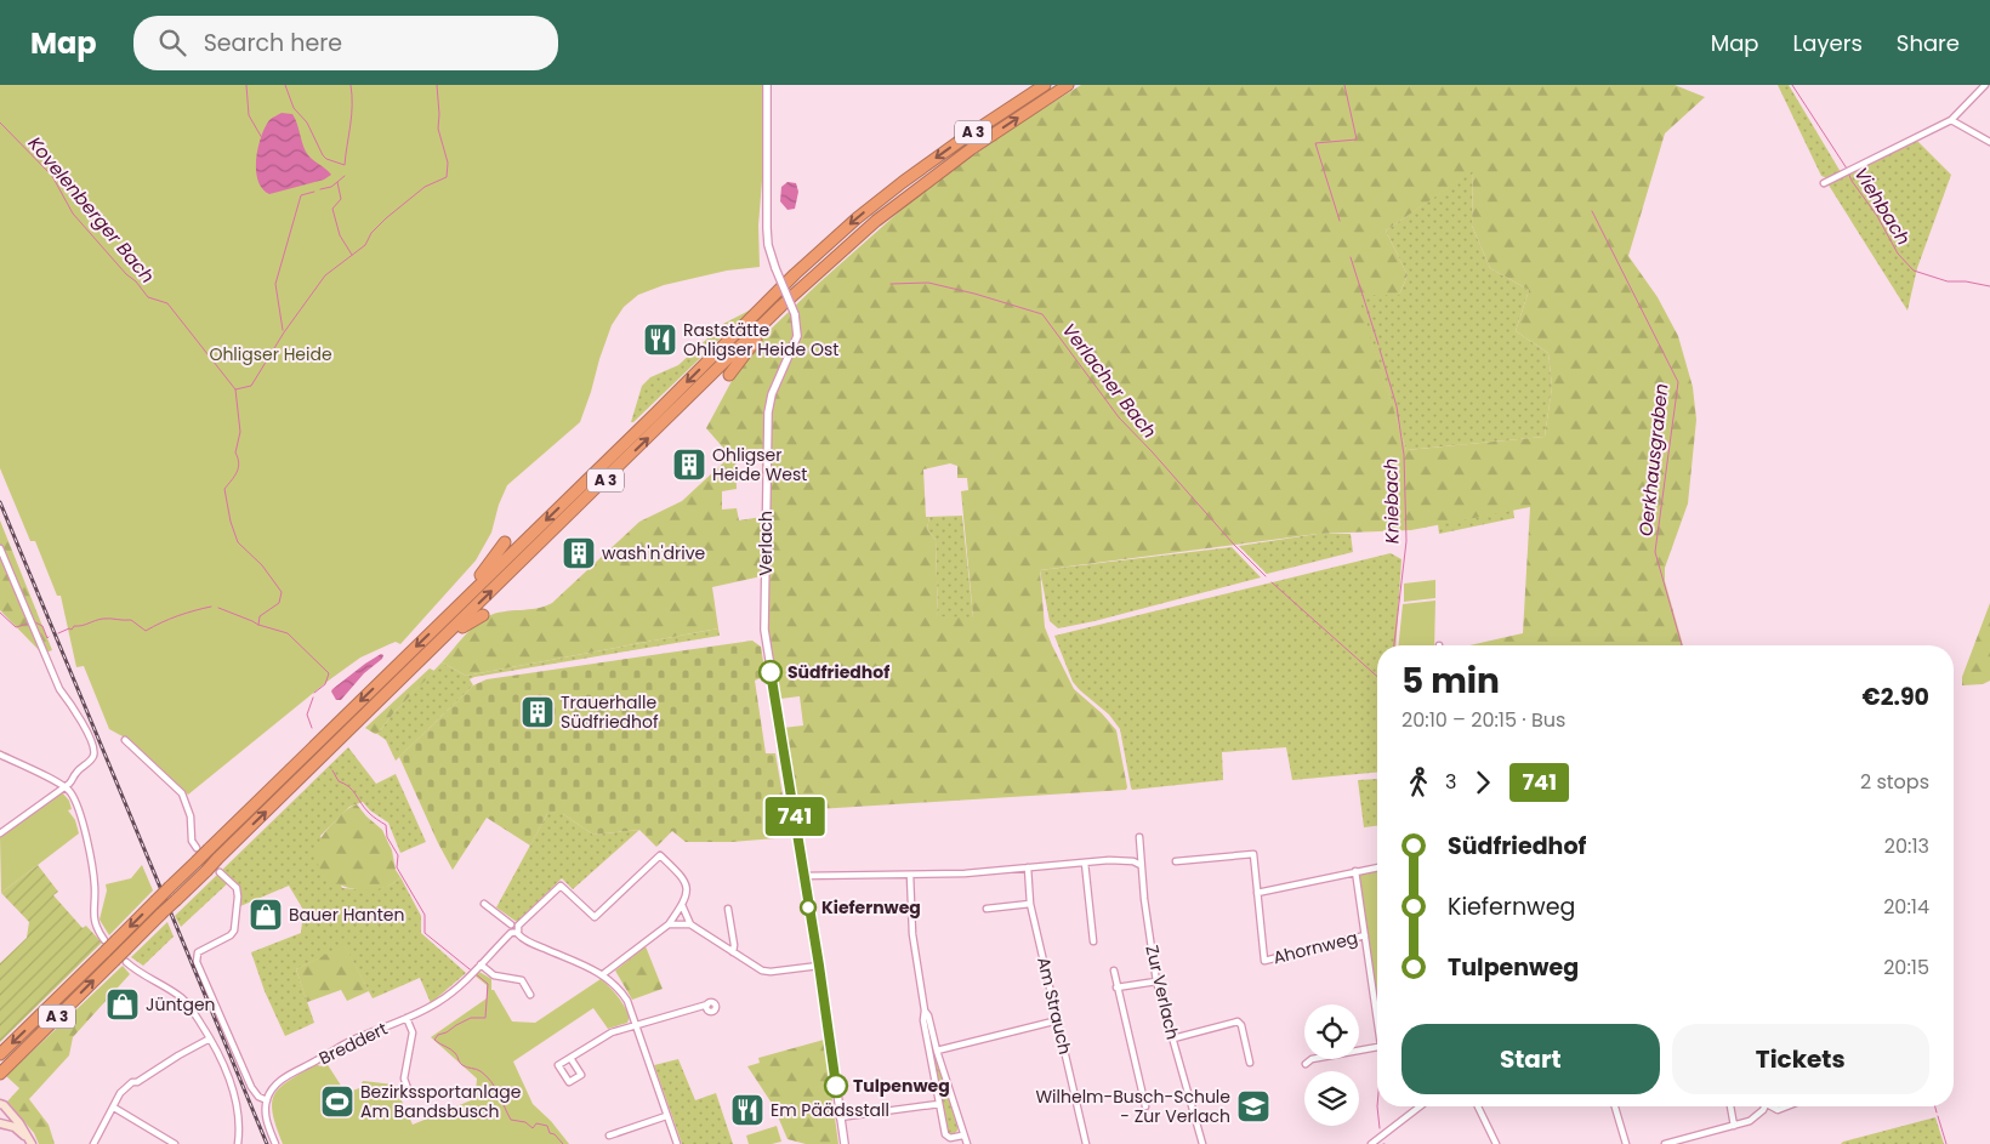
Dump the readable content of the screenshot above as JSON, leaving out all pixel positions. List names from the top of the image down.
{
  "streets": {
    "highway": ["A 3"],
    "street": [
      "Verlach",
      "Ahornweg",
      "Zur Verlach",
      "Am Strauch",
      "Breddert"
    ]
  },
  "water": [
    "Viehbach",
    "Kovelenberger Bach",
    "Verlacher Bach",
    "Oerkhausgraben",
    "Kniebach"
  ],
  "parks": ["Ohligser Heide"],
  "places": {
    "restaurant": ["Raststätte Ohligser Heide Ost", "Em Päädsstall"],
    "building": ["Ohligser Heide West", "wash'n'drive", "Trauerhalle Südfriedhof"],
    "other": ["Südfriedhof", "Kiefernweg", "Tulpenweg"],
    "shop": ["Bauer Hanten", "Jüntgen"],
    "sports": ["Bezirkssportanlage Am Bandsbusch"],
    "school or university": ["Wilhelm-Busch-Schule - Zur Verlach"]
  },
  "lines": ["bus line 741"],
  "page": {
    "header": "Map",
    "search": "Search here",
    "nav": ["Map", "Layers", "Share"],
    "on_map": "741",
    "heading": ["5 min", "20:10 – 20:15 · Bus", "€2.90"],
    "legs": ["3", "741", "2 stops"],
    "list": [
      {
        "name": "Südfriedhof",
        "value": "20:13"
      },
      {
        "name": "Kiefernweg",
        "value": "20:14"
      },
      {
        "name": "Tulpenweg",
        "value": "20:15"
      }
    ],
    "buttons": ["Start", "Tickets"]
  }
}
